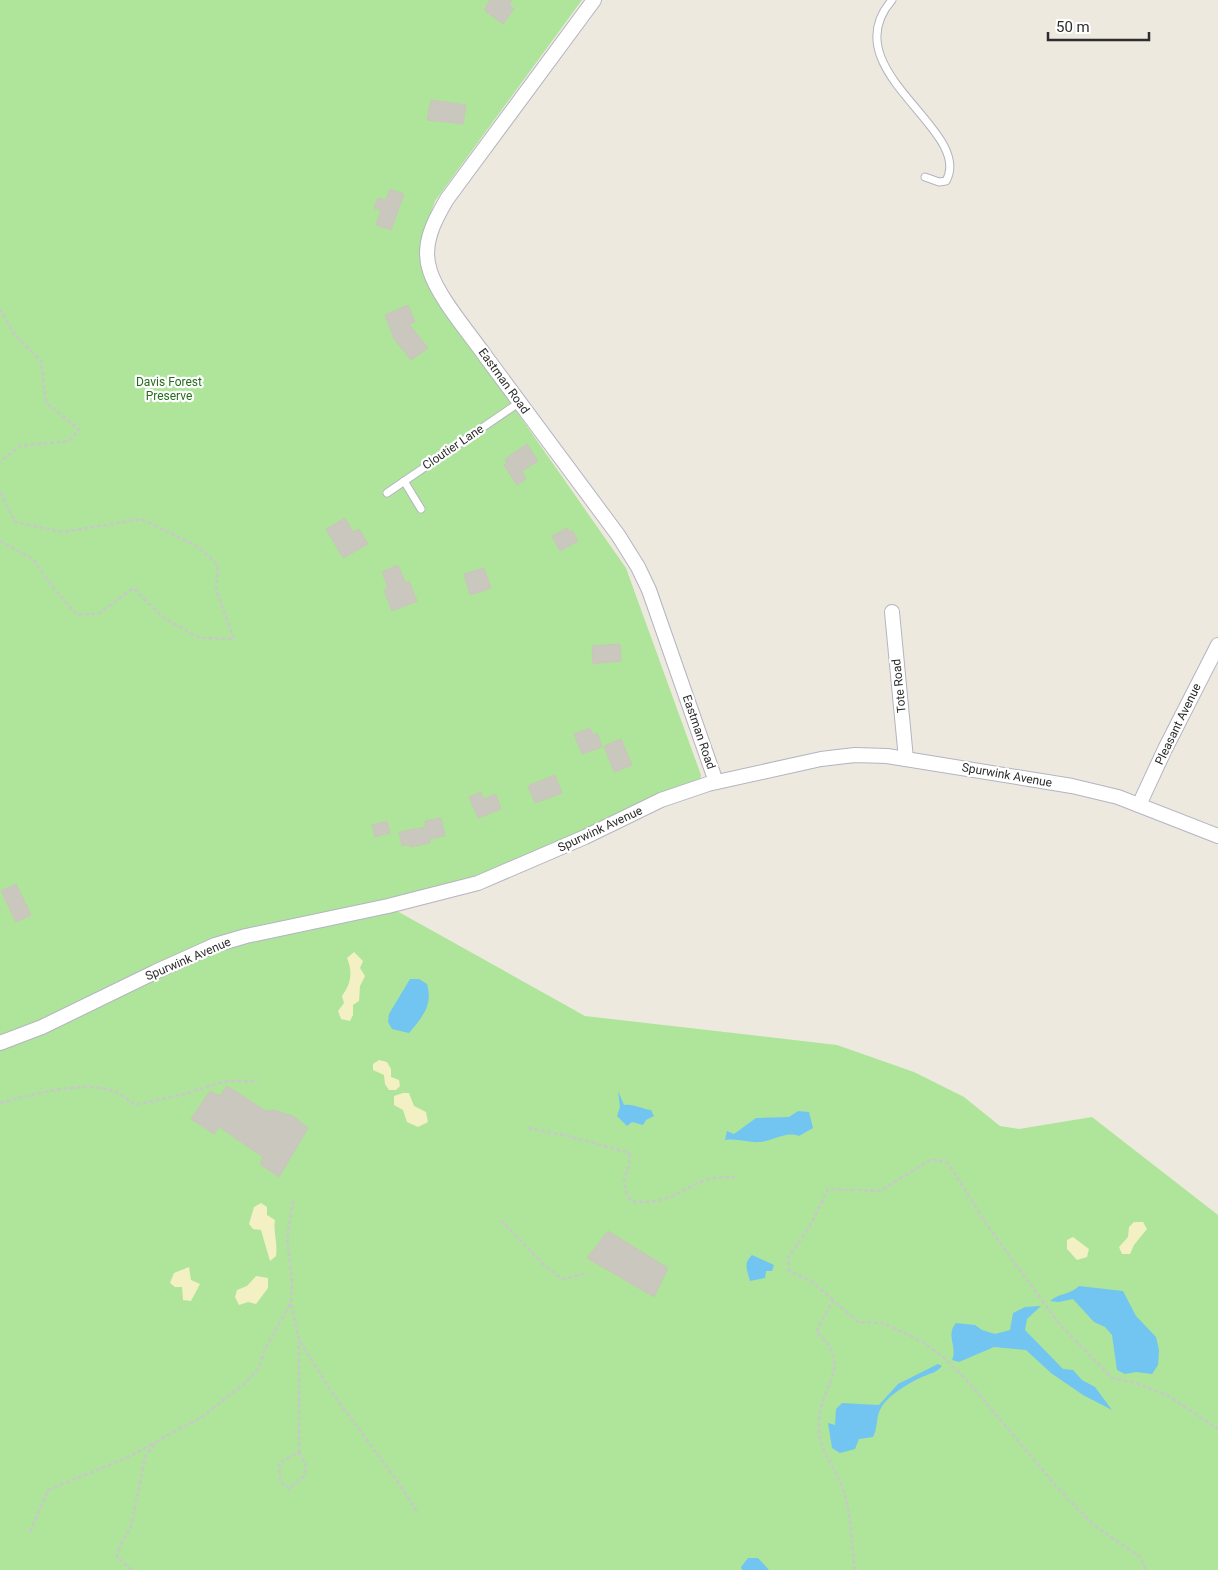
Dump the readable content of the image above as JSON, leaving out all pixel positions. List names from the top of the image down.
{
  "streets": {
    "street": [
      "Eastman Road",
      "Tote Road",
      "Pleasant Avenue",
      "Spurwink Avenue"
    ],
    "lane": ["Cloutier Lane"]
  },
  "crossings": [
    ["Eastman Road", "Cloutier Lane"],
    ["Eastman Road", "Spurwink Avenue"],
    ["Tote Road", "Spurwink Avenue"],
    ["Pleasant Avenue", "Spurwink Avenue"]
  ],
  "parks": ["Davis Forest Preserve"],
  "scale_bar": "50 m"
}
